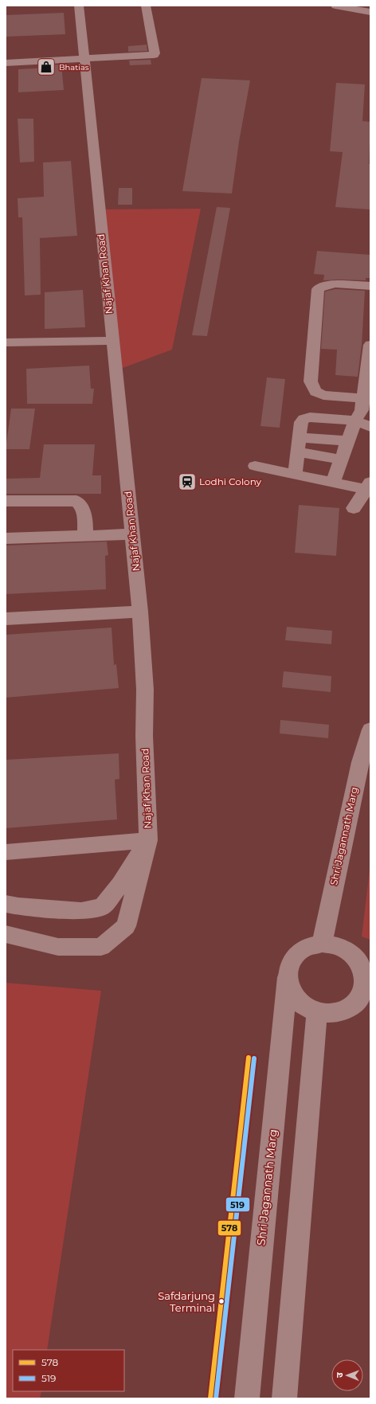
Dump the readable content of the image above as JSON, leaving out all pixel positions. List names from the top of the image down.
{
  "streets": {
    "street": ["Najaf Khan Road", "Shri Jagannath Marg"]
  },
  "places": {
    "shop": ["Bhatias"],
    "station": ["Lodhi Colony"],
    "other": ["Safdarjung Terminal"]
  },
  "lines": ["transit line 578", "transit line 519"],
  "legend": ["578", "519"],
  "north": "left"
}
